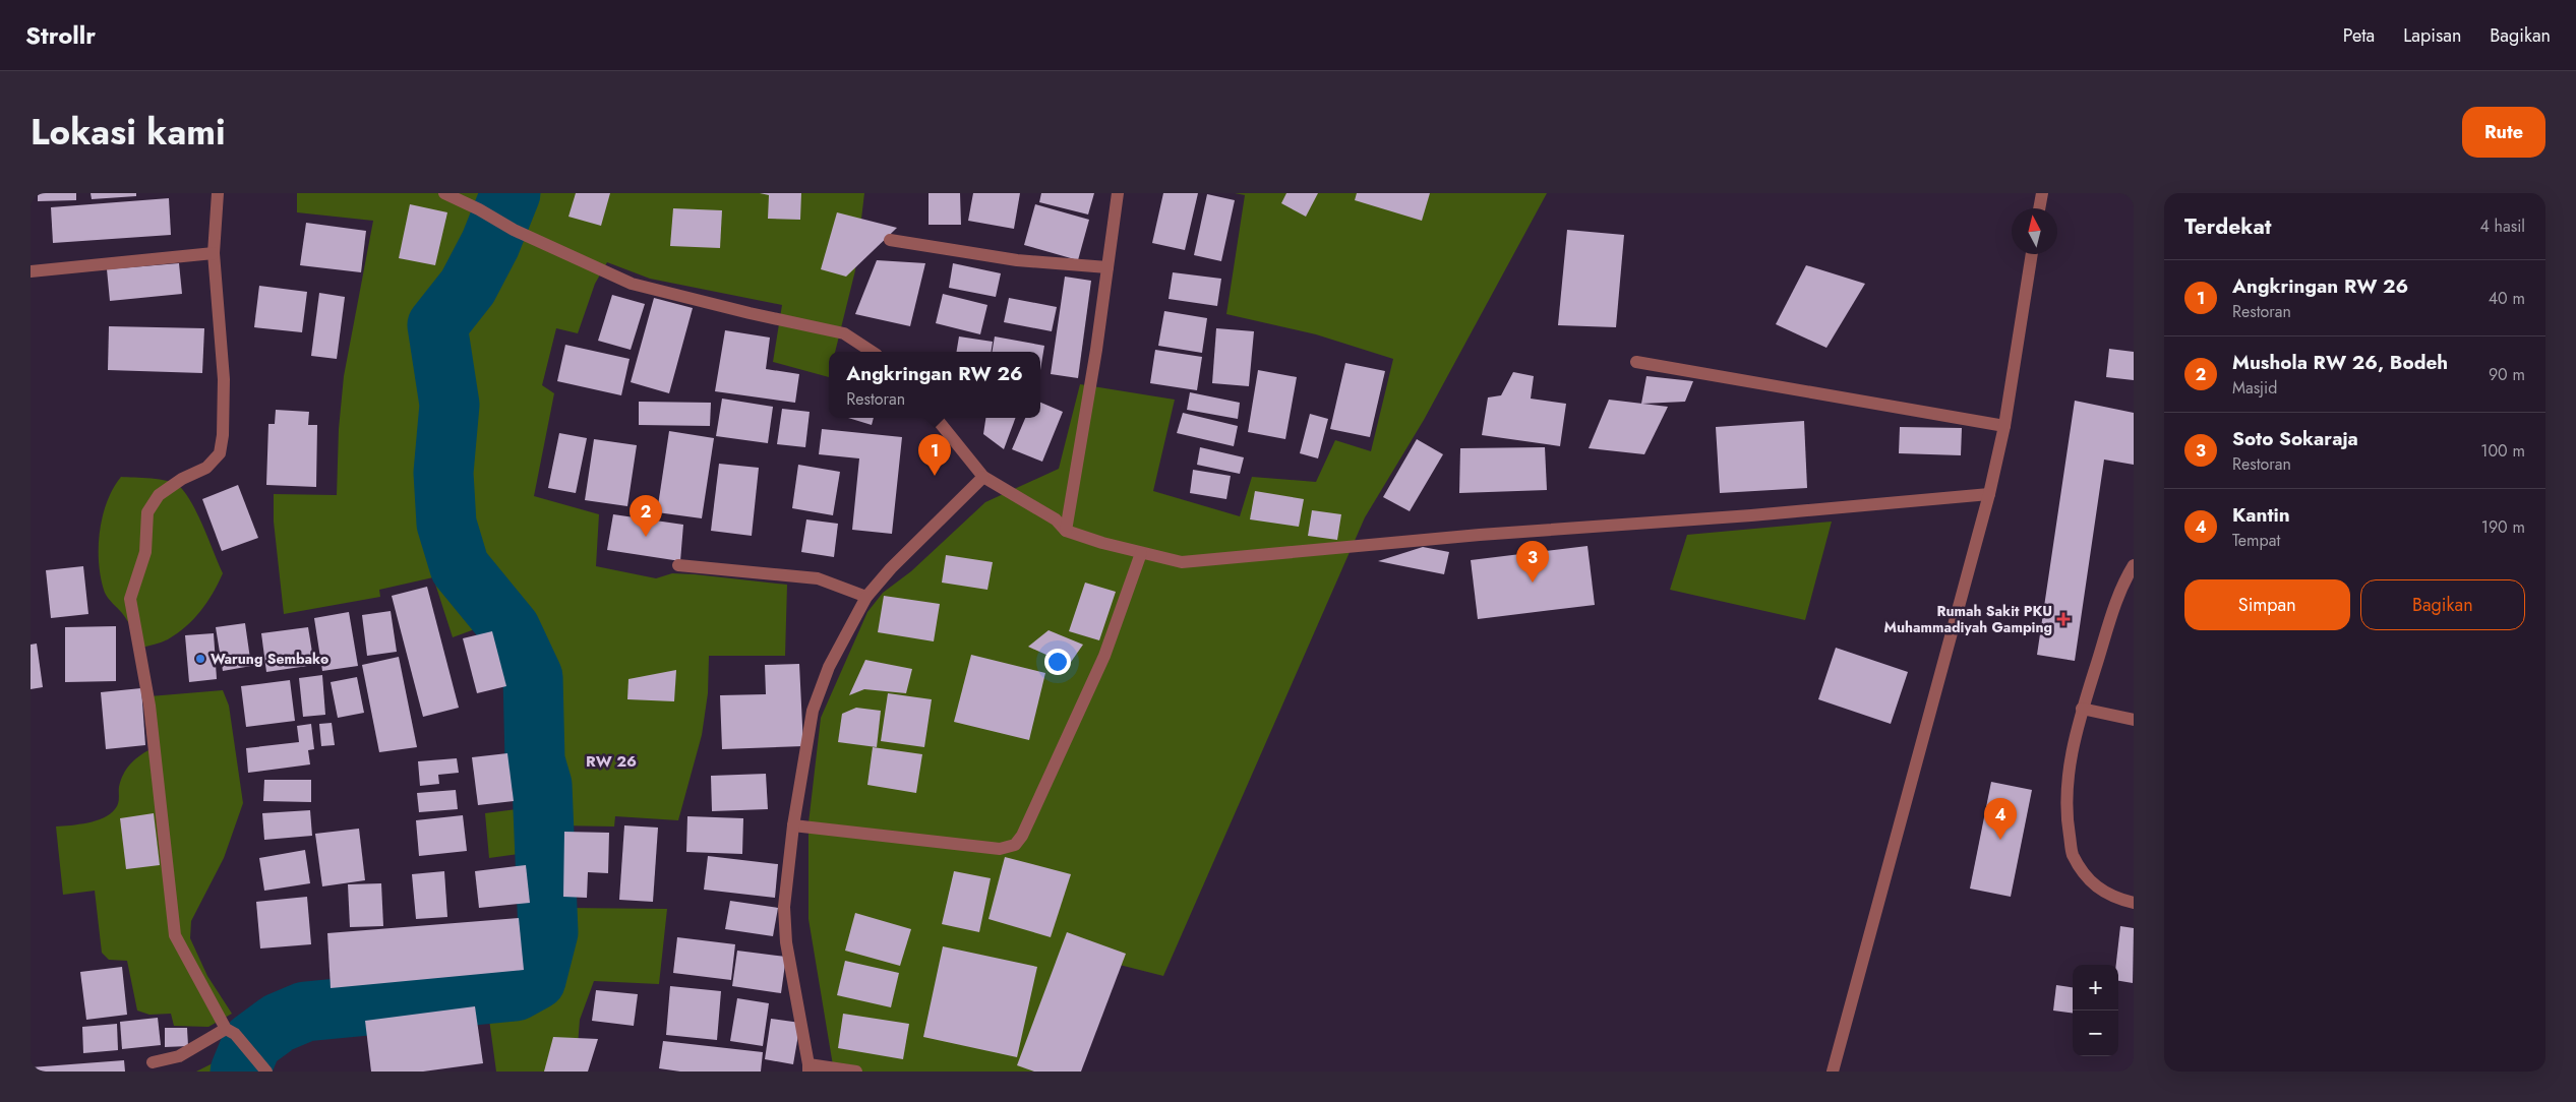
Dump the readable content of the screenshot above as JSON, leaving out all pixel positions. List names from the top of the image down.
{
  "districts": ["RW 26"],
  "places": {
    "health": ["Rumah Sakit PKU Muhammadiyah Gamping"],
    "other": ["Warung Sembako"]
  },
  "north": "top",
  "page": {
    "header": "Strollr",
    "nav": ["Peta", "Lapisan", "Bagikan"],
    "title": "Lokasi kami",
    "buttons": [
      "Rute",
      ["Simpan", "Bagikan"]
    ],
    "heading": ["Terdekat", "4 hasil"],
    "list": [
      {
        "mark": "1",
        "name": "Angkringan RW 26",
        "note": "Restoran",
        "value": "40 m"
      },
      {
        "mark": "2",
        "name": "Mushola RW 26, Bodeh",
        "note": "Masjid",
        "value": "90 m"
      },
      {
        "mark": "3",
        "name": "Soto Sokaraja",
        "note": "Restoran",
        "value": "100 m"
      },
      {
        "mark": "4",
        "name": "Kantin",
        "note": "Tempat",
        "value": "190 m"
      }
    ],
    "popup": ["Angkringan RW 26", "Restoran"],
    "pins": [
      "1",
      "2",
      "3",
      "4"
    ],
    "map_buttons": ["+", "−"]
  }
}
